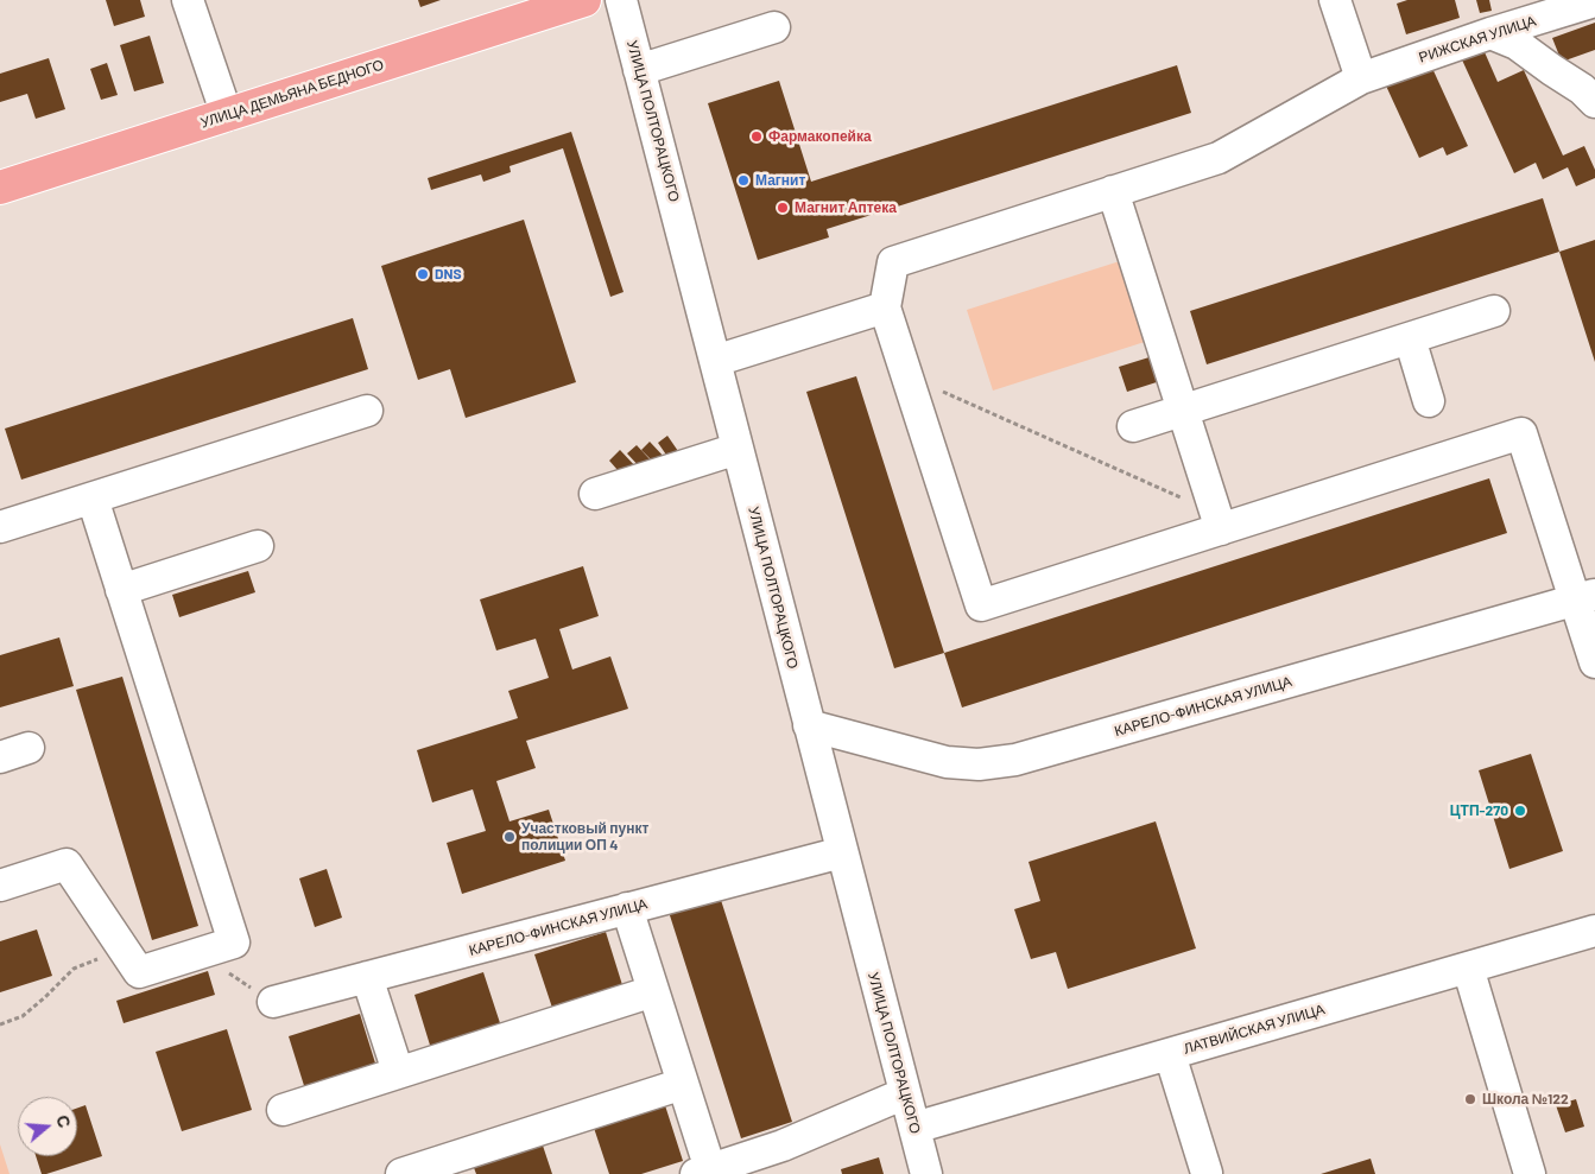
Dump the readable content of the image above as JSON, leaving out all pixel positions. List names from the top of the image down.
{
  "streets": {
    "main road": ["УЛИЦА ДЕМЬЯНА БЕДНОГО"],
    "street": [
      "РИЖСКАЯ УЛИЦА",
      "УЛИЦА ПОЛТОРАЦКОГО",
      "КАРЕЛО-ФИНСКАЯ УЛИЦА",
      "ЛАТВИЙСКАЯ УЛИЦА"
    ]
  },
  "crossings": [
    ["УЛИЦА ПОЛТОРАЦКОГО", "КАРЕЛО-ФИНСКАЯ УЛИЦА"],
    ["УЛИЦА ПОЛТОРАЦКОГО", "ЛАТВИЙСКАЯ УЛИЦА"]
  ],
  "places": [
    "Фармакопейка",
    "Магнит",
    "Магнит Аптека",
    "DNS",
    "ЦТП-270",
    "Участковый пункт полиции ОП 4",
    "Школа №122"
  ],
  "north": "right"
}
